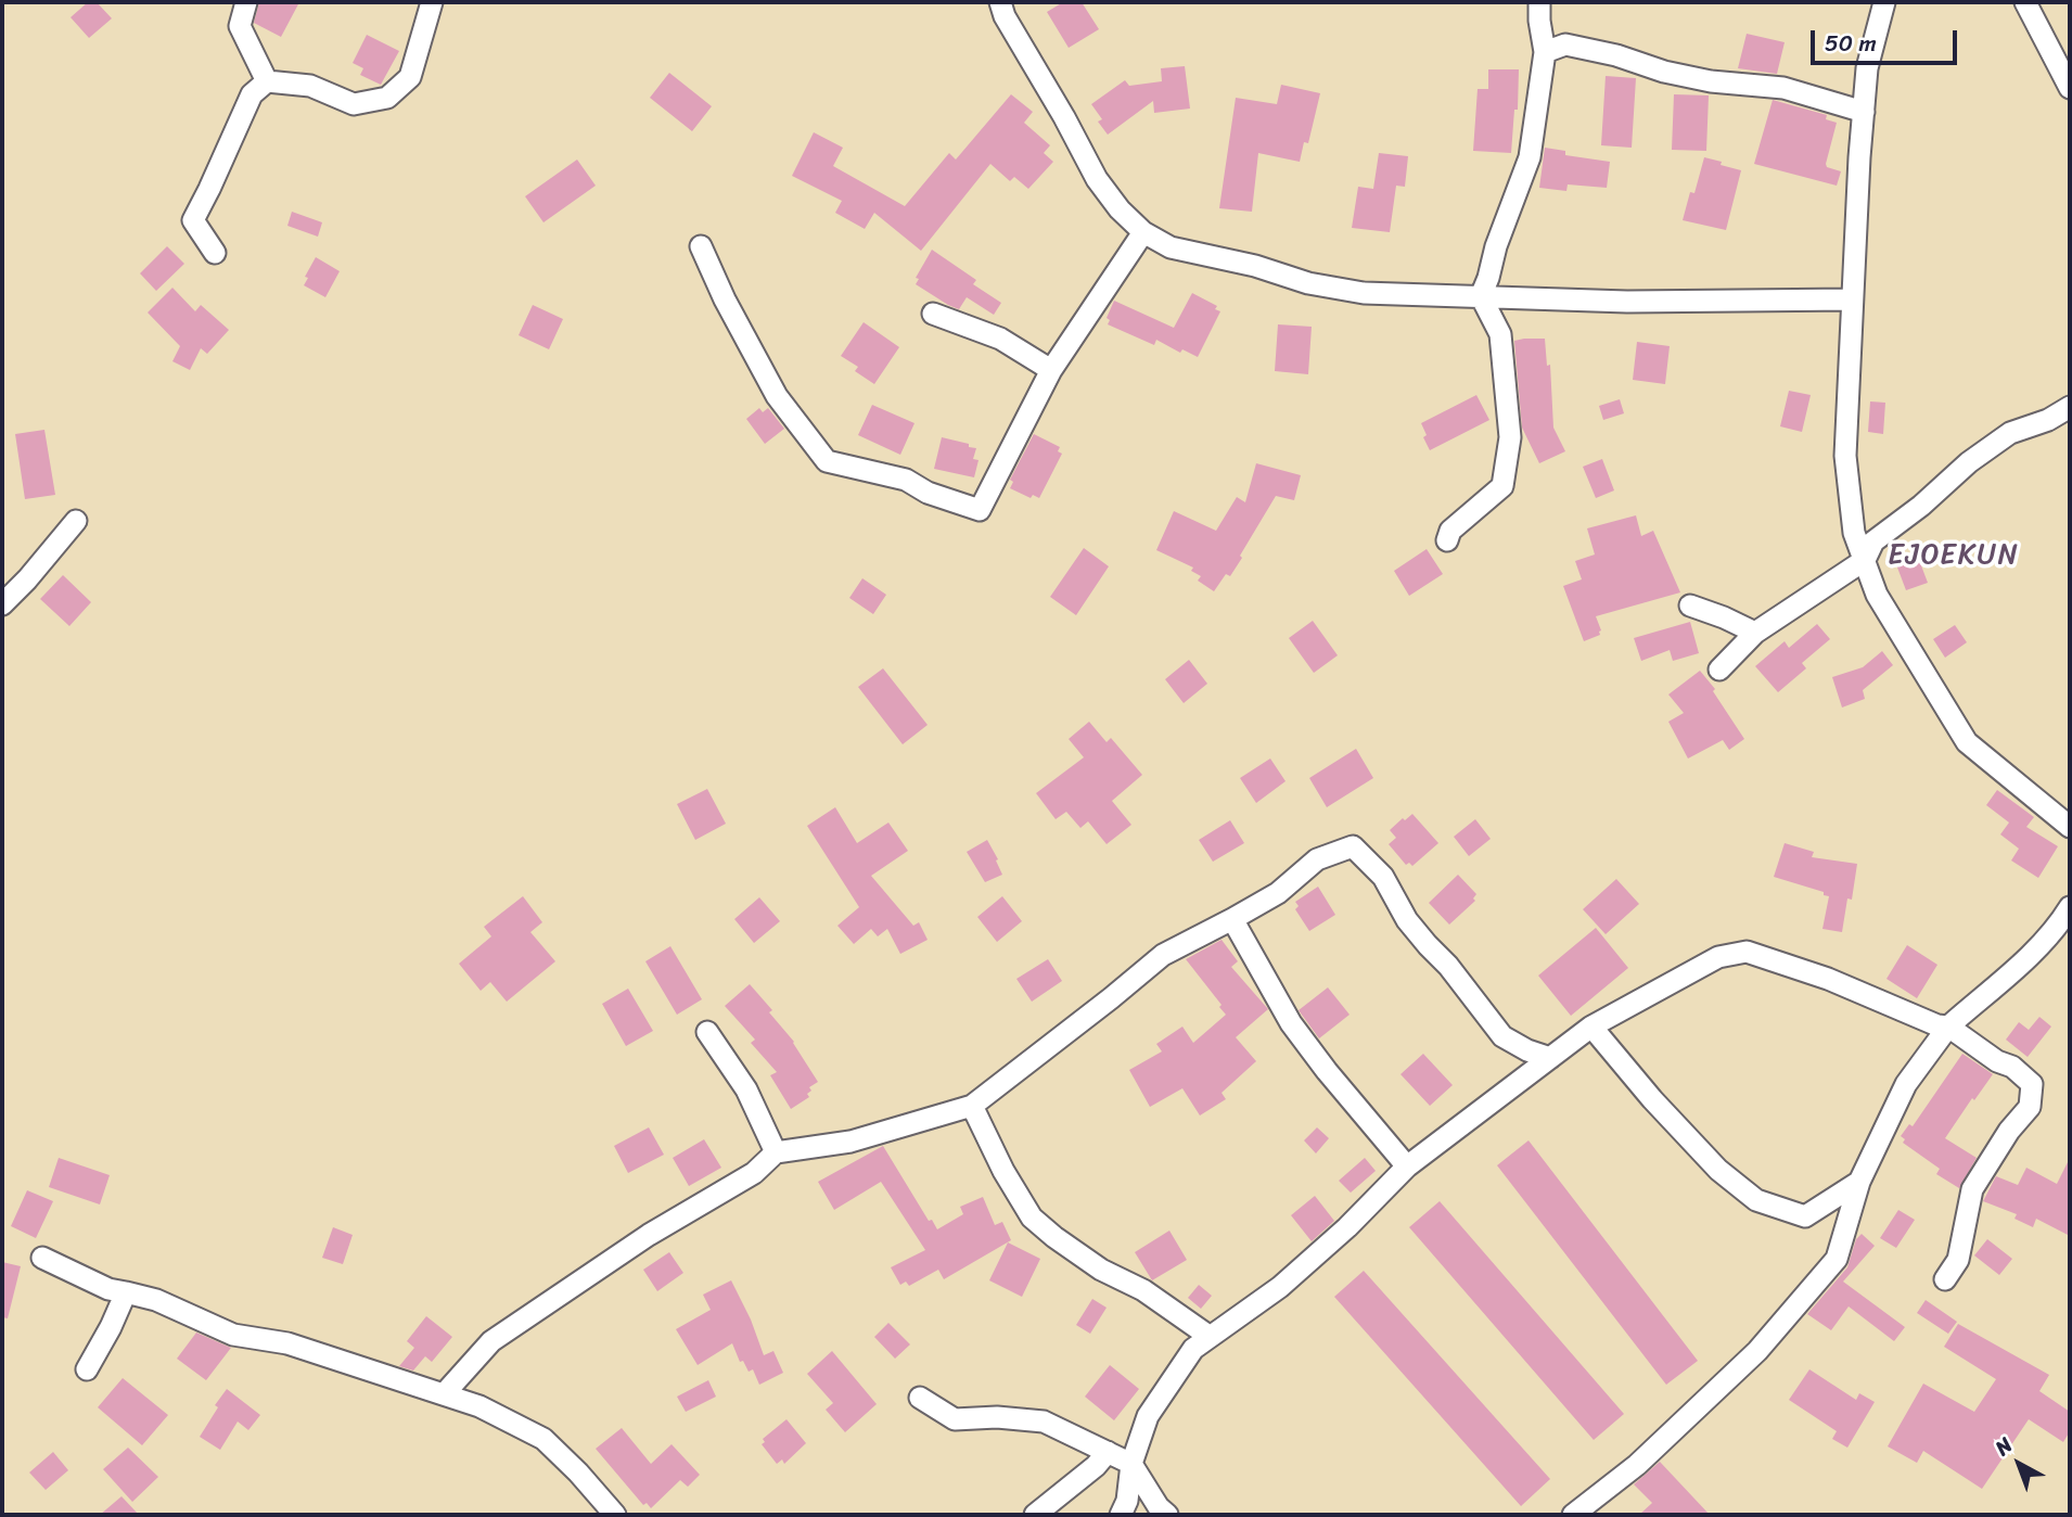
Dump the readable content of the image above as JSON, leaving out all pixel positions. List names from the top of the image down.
{
  "districts": ["EJOEKUN"],
  "scale_bar": "50 m",
  "north": "top left"
}
